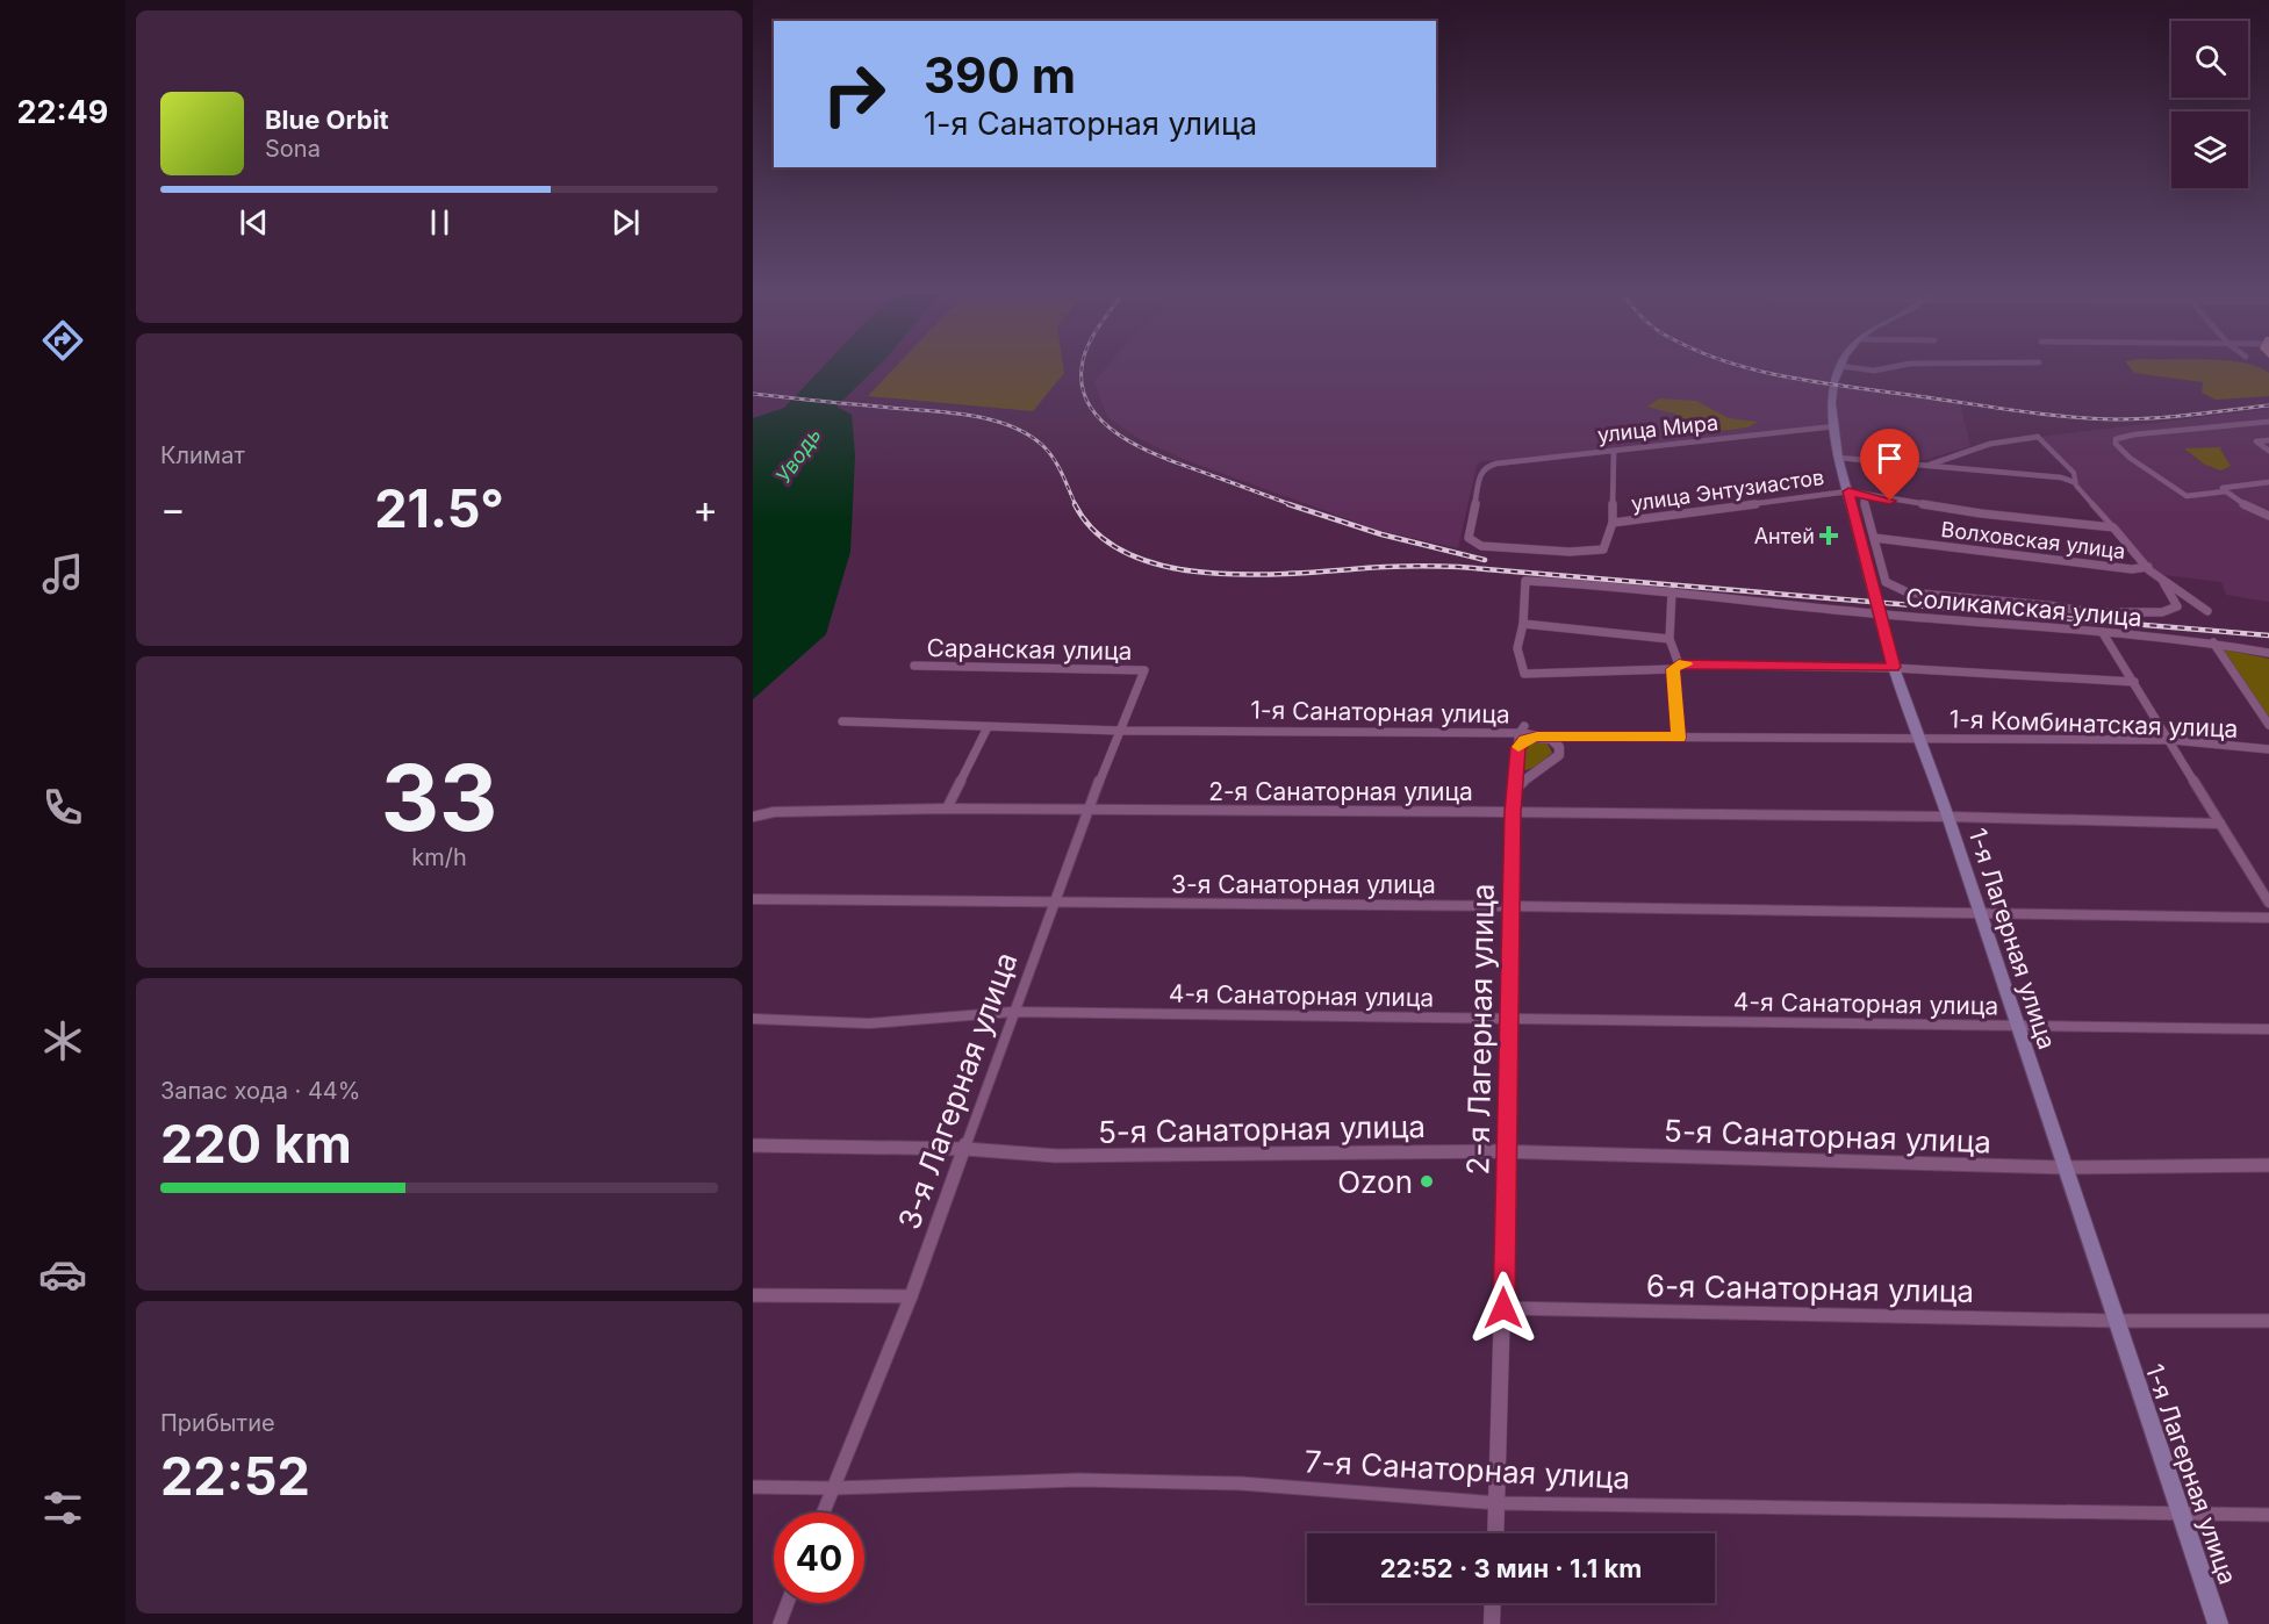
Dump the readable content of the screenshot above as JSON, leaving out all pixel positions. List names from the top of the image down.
{
  "streets": {
    "main road": ["1-я Лагерная улица"],
    "street": [
      "улица Мира",
      "улица Энтузиастов",
      "Волховская улица",
      "Соликамская улица",
      "Саранская улица",
      "1-я Санаторная улица",
      "1-я Комбинатская улица",
      "2-я Санаторная улица",
      "3-я Санаторная улица",
      "4-я Санаторная улица",
      "2-я Лагерная улица",
      "3-я Лагерная улица",
      "5-я Санаторная улица",
      "6-я Санаторная улица",
      "7-я Санаторная улица"
    ]
  },
  "crossings": [
    ["улица Мира", "улица Энтузиастов"],
    ["улица Мира", "1-я Лагерная улица"],
    ["улица Энтузиастов", "1-я Лагерная улица"],
    ["Соликамская улица", "1-я Лагерная улица"],
    ["Саранская улица", "3-я Лагерная улица"],
    ["1-я Санаторная улица", "1-я Комбинатская улица"],
    ["1-я Санаторная улица", "1-я Лагерная улица"],
    ["1-я Санаторная улица", "2-я Лагерная улица"],
    ["1-я Санаторная улица", "3-я Лагерная улица"],
    ["1-я Комбинатская улица", "1-я Лагерная улица"],
    ["2-я Санаторная улица", "1-я Лагерная улица"],
    ["2-я Санаторная улица", "2-я Лагерная улица"],
    ["2-я Санаторная улица", "3-я Лагерная улица"],
    ["3-я Санаторная улица", "1-я Лагерная улица"],
    ["3-я Санаторная улица", "2-я Лагерная улица"],
    ["3-я Санаторная улица", "3-я Лагерная улица"],
    ["1-я Лагерная улица", "4-я Санаторная улица"],
    ["1-я Лагерная улица", "5-я Санаторная улица"],
    ["1-я Лагерная улица", "6-я Санаторная улица"],
    ["1-я Лагерная улица", "7-я Санаторная улица"],
    ["4-я Санаторная улица", "2-я Лагерная улица"],
    ["4-я Санаторная улица", "3-я Лагерная улица"],
    ["2-я Лагерная улица", "5-я Санаторная улица"],
    ["2-я Лагерная улица", "6-я Санаторная улица"],
    ["2-я Лагерная улица", "7-я Санаторная улица"],
    ["3-я Лагерная улица", "5-я Санаторная улица"],
    ["3-я Лагерная улица", "7-я Санаторная улица"]
  ],
  "water": ["Уводь"],
  "places": {
    "health": ["Антей"],
    "other": ["Ozon"]
  },
  "page": {
    "tabs": "22:49",
    "turn": ["390 m", "1-я Санаторная улица"],
    "song": ["Blue Orbit", "Sona"],
    "tile": [
      "Климат",
      ["33", "km/h"],
      ["Запас хода · 44%", "220 km"],
      ["Прибытие", "22:52"]
    ],
    "heat": ["−", "21.5°", "+"],
    "limit": "40",
    "trip": "22:52 · 3 мин · 1.1 km"
  }
}
